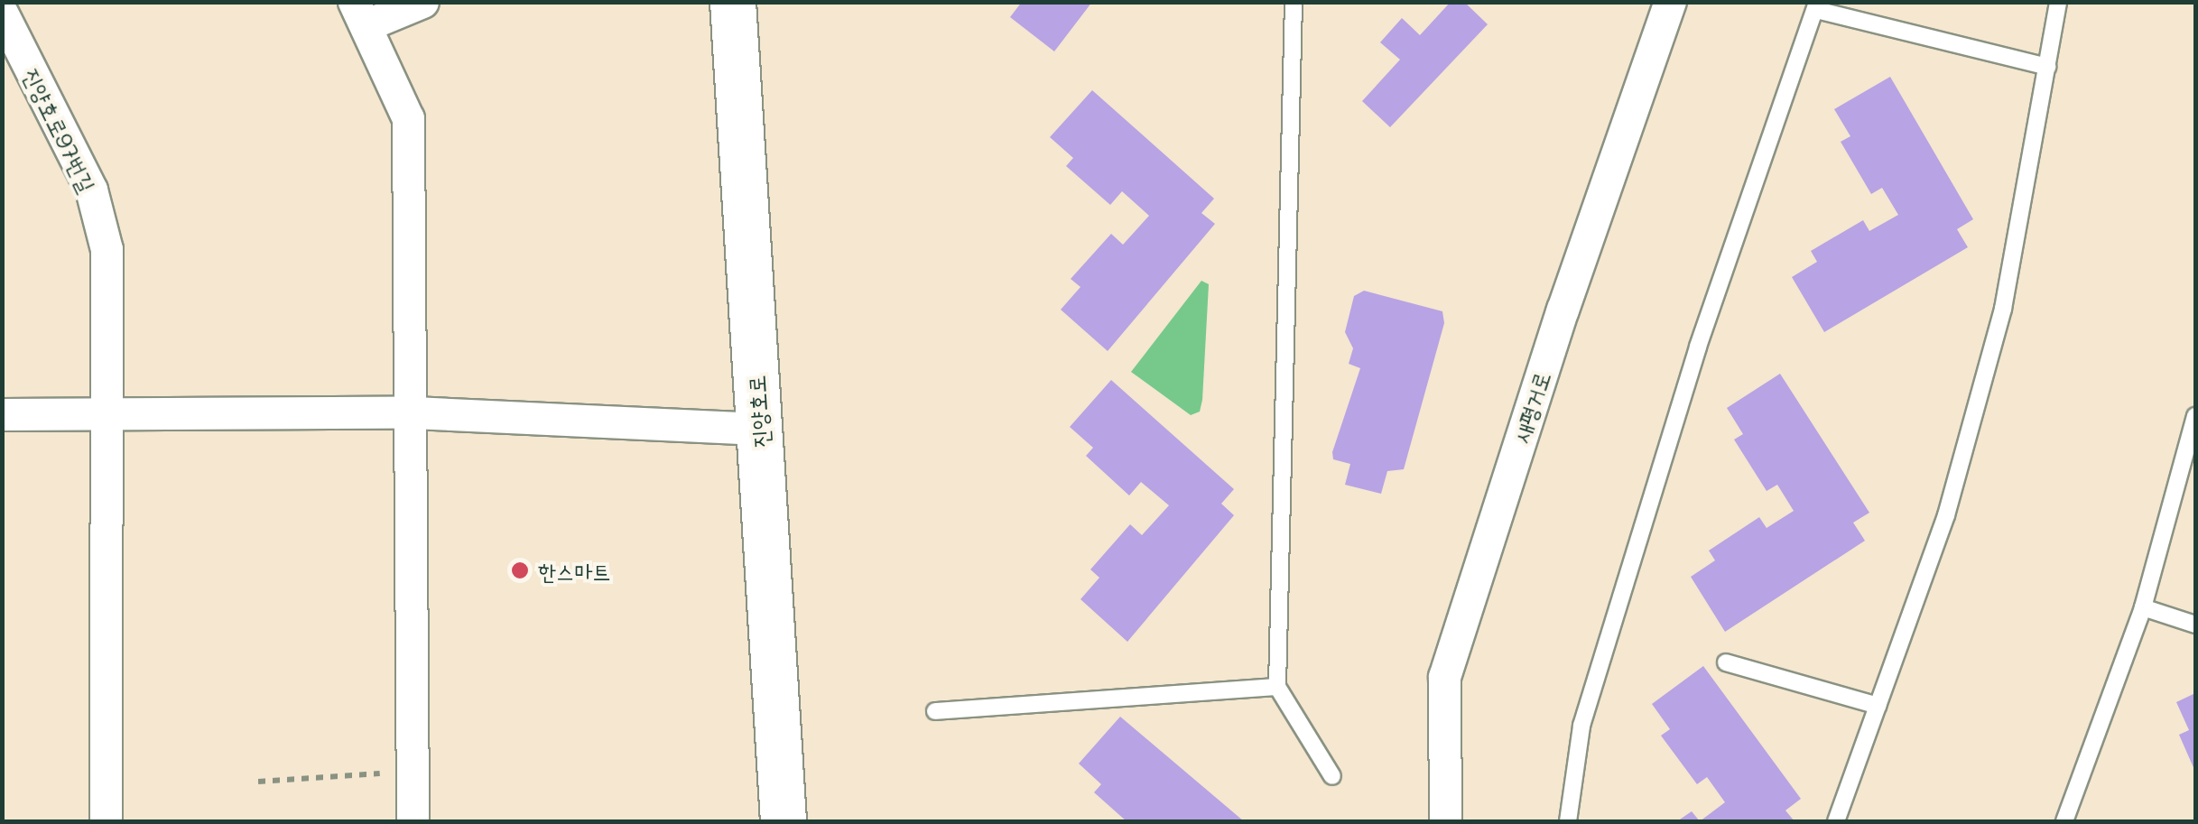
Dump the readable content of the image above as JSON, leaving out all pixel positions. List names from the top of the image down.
{
  "streets": {
    "street": ["진양호로97번길", "새평거로", "진양호로"]
  },
  "places": ["한스마트"]
}
